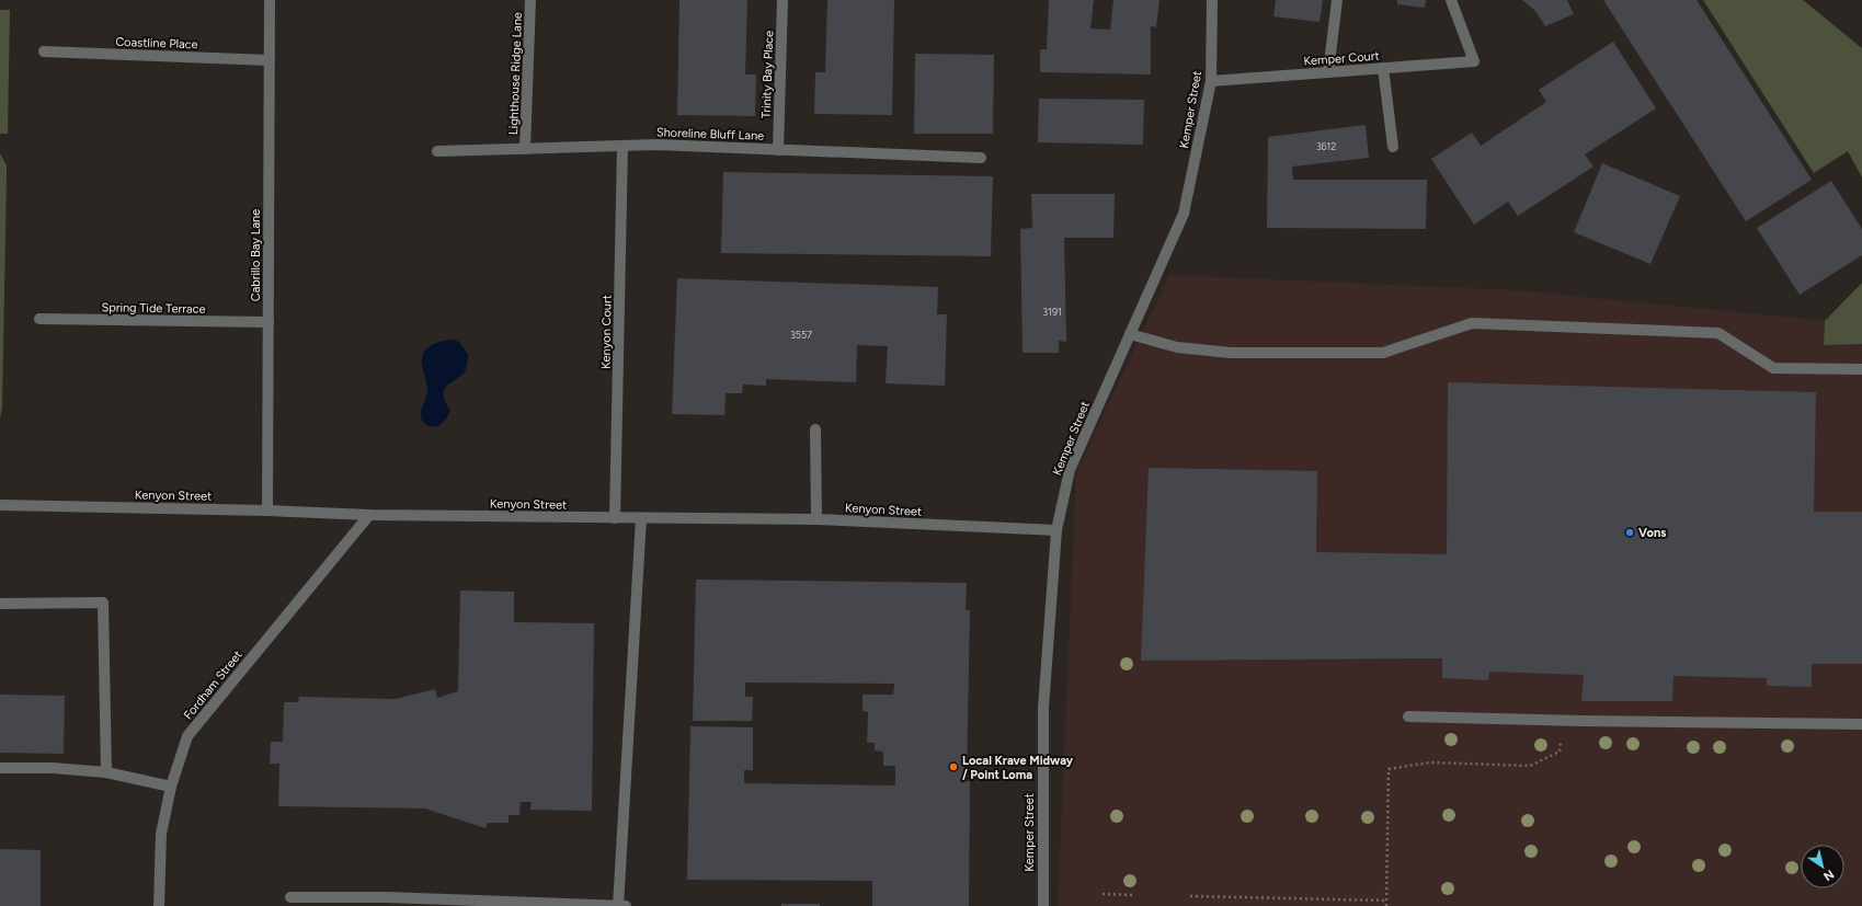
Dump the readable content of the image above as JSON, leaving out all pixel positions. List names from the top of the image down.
{
  "streets": {
    "street": [
      "Coastline Place",
      "Kemper Court",
      "Lighthouse Ridge Lane",
      "Trinity Bay Place",
      "Kemper Street",
      "Shoreline Bluff Lane",
      "Cabrillo Bay Lane",
      "Spring Tide Terrace",
      "Kenyon Court",
      "Kenyon Street",
      "Fordham Street"
    ]
  },
  "crossings": [
    ["Coastline Place", "Cabrillo Bay Lane"],
    ["Kemper Court", "Kemper Street"],
    ["Lighthouse Ridge Lane", "Shoreline Bluff Lane"],
    ["Trinity Bay Place", "Shoreline Bluff Lane"],
    ["Kemper Street", "Kenyon Street"],
    ["Shoreline Bluff Lane", "Kenyon Court"],
    ["Cabrillo Bay Lane", "Spring Tide Terrace"],
    ["Cabrillo Bay Lane", "Kenyon Street"],
    ["Kenyon Court", "Kenyon Street"],
    ["Kenyon Street", "Fordham Street"]
  ],
  "places": ["Vons", "Local Krave Midway / Point Loma"],
  "house_numbers": ["3612", "3191", "3557"],
  "north": "bottom right"
}
